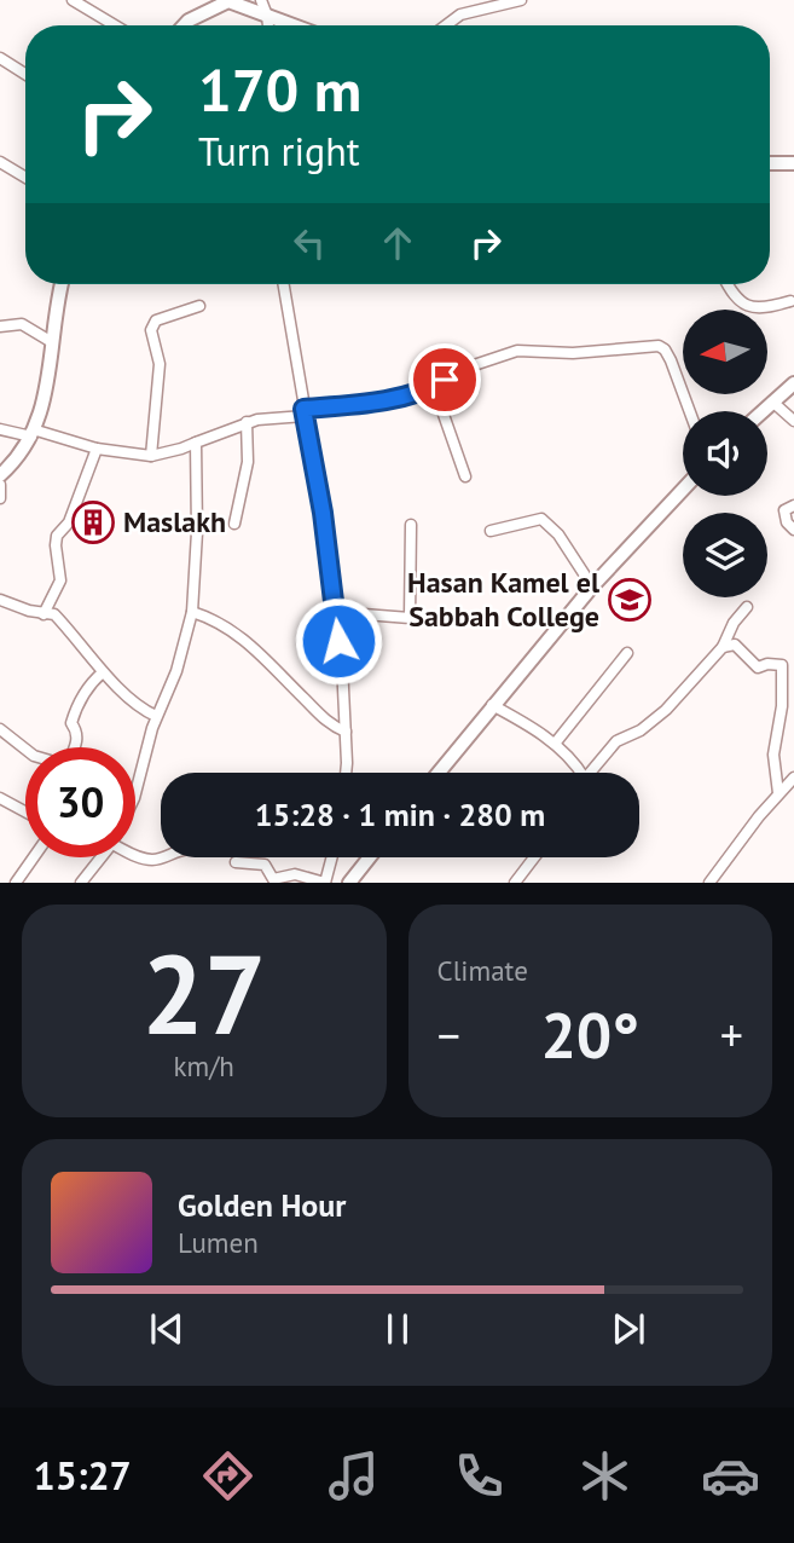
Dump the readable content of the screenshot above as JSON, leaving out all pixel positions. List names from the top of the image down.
{
  "places": {
    "building": ["Maslakh"],
    "school or university": ["Hasan Kamel el Sabbah College"]
  },
  "north": "left",
  "page": {
    "turn": ["170 m", "Turn right"],
    "limit": "30",
    "trip": "15:28 · 1 min · 280 m",
    "tile": [
      ["27", "km/h"],
      "Climate"
    ],
    "heat": ["−", "20°", "+"],
    "song": ["Golden Hour", "Lumen"],
    "tabs": "15:27"
  }
}
